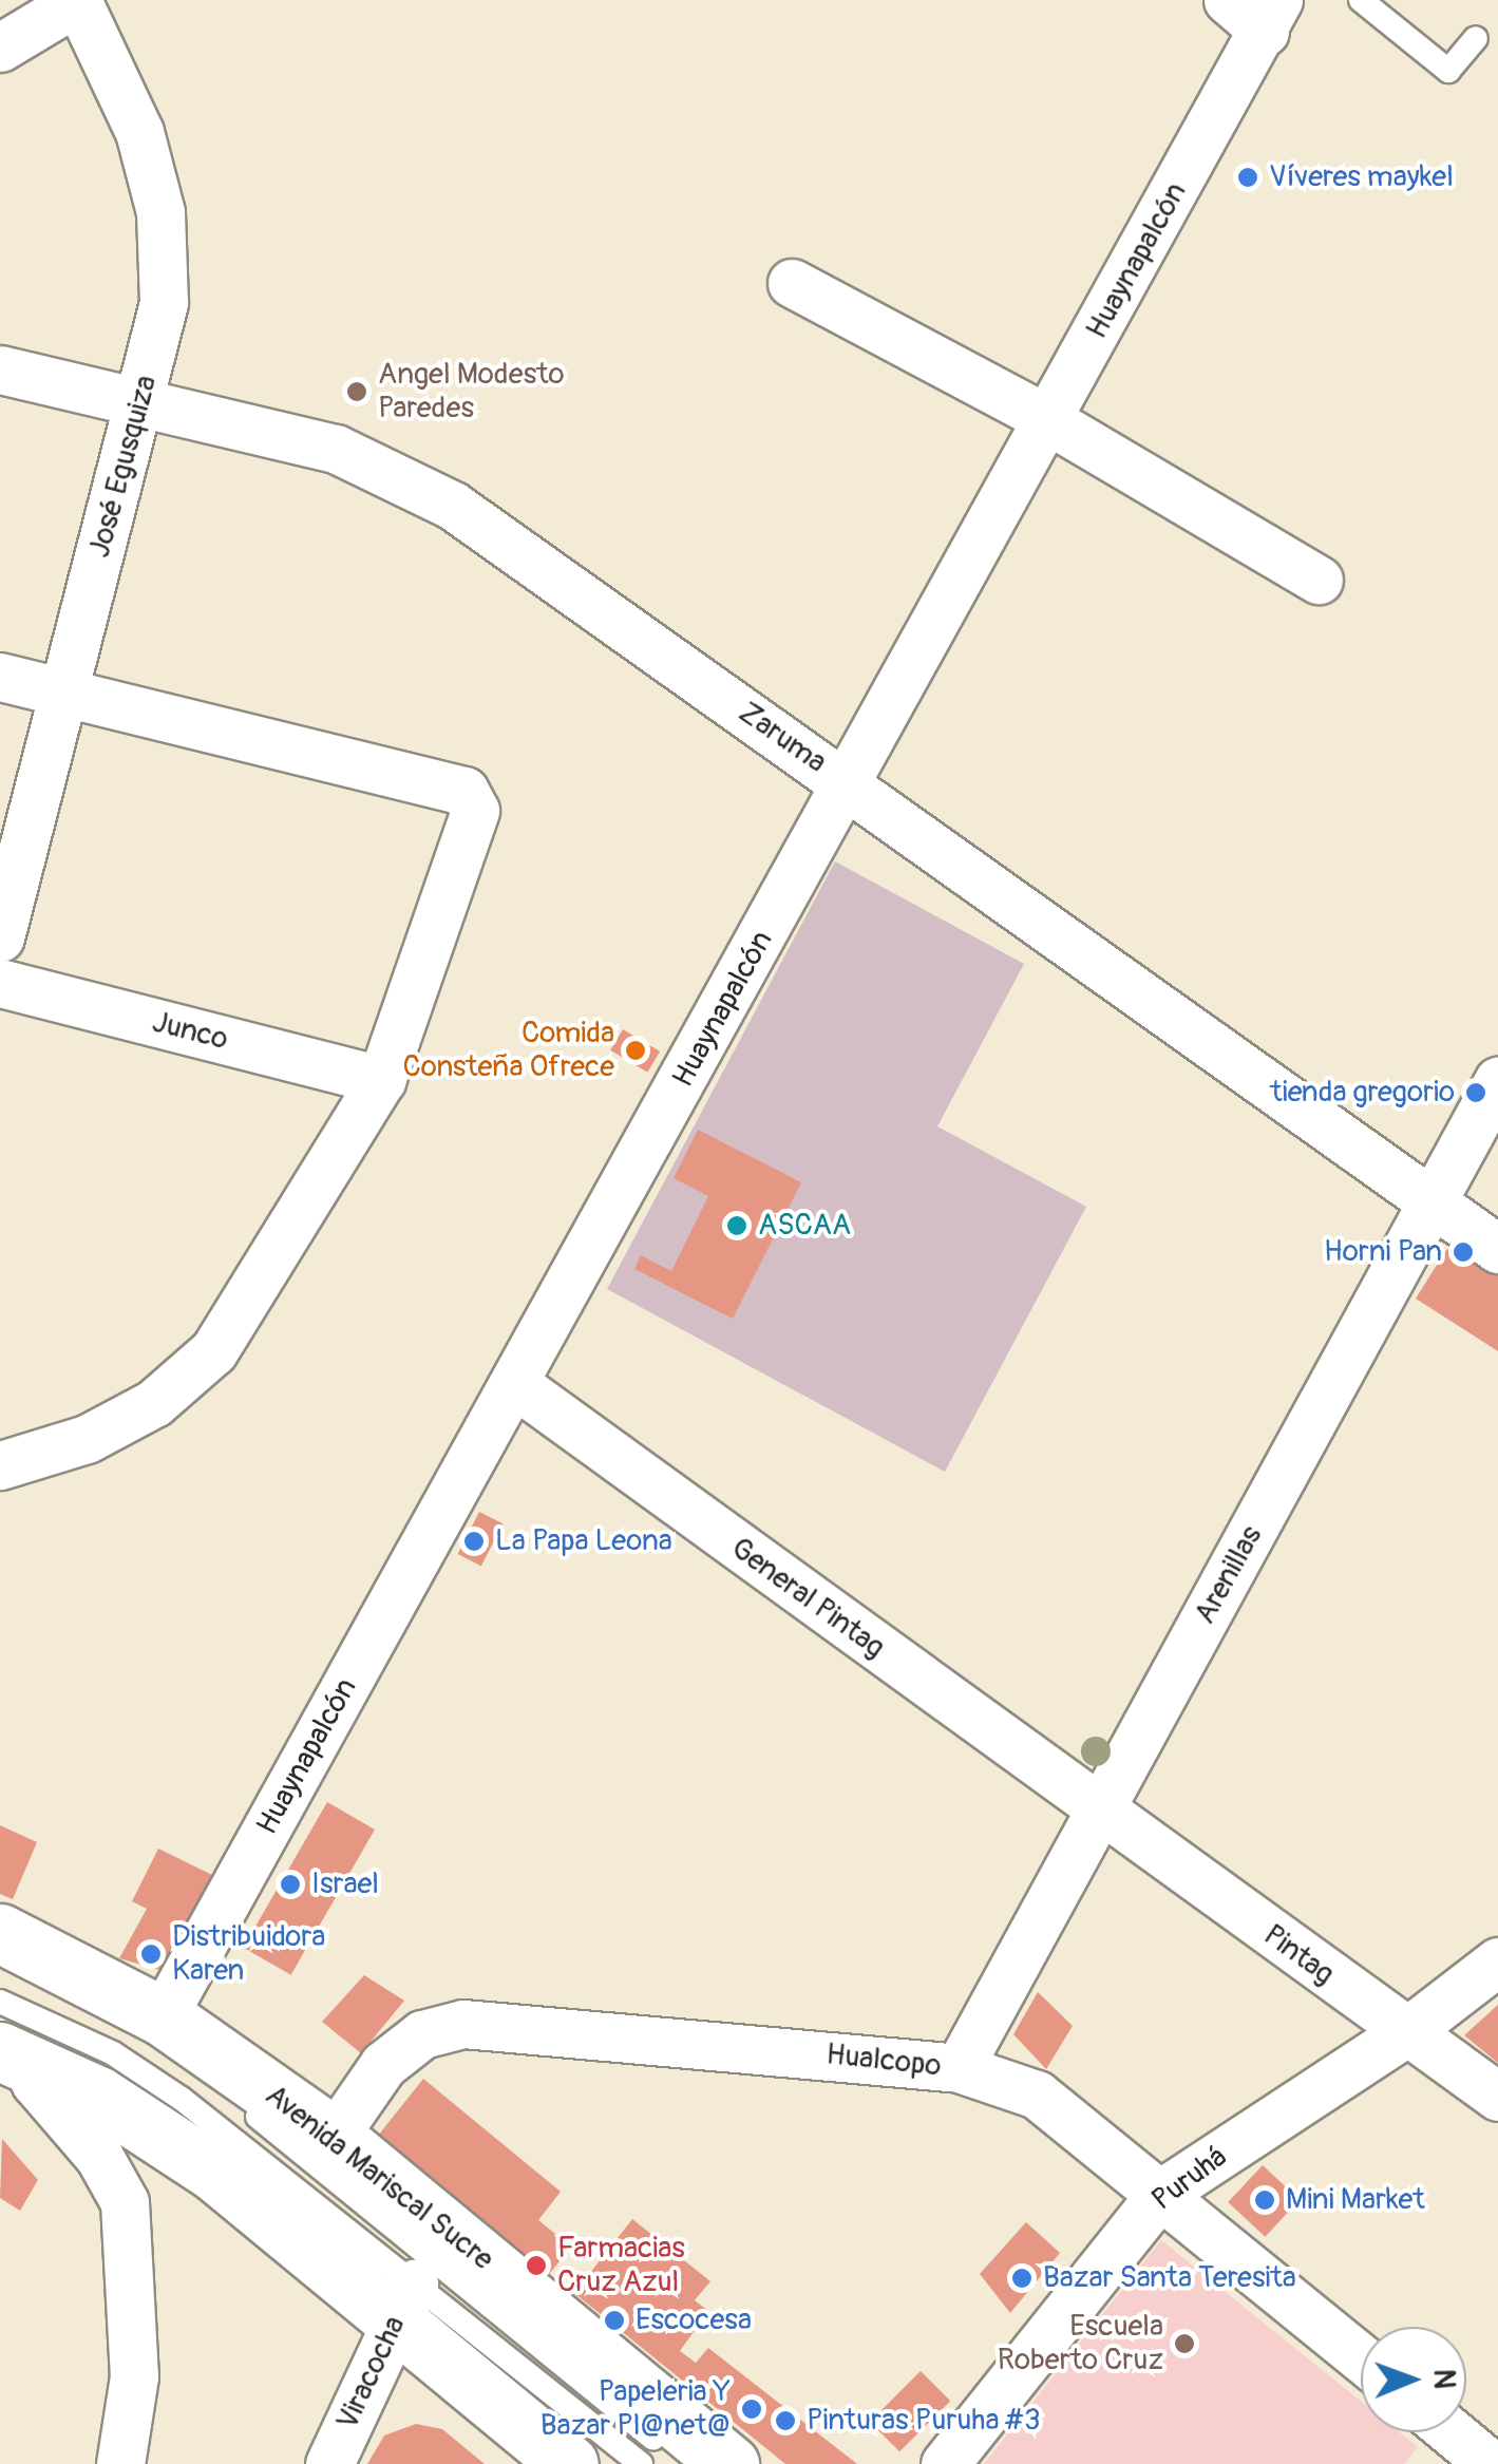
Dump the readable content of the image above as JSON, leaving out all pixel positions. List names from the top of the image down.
{
  "streets": {
    "main road": ["Avenida Mariscal Sucre"],
    "street": [
      "Huaynapalcón",
      "José Egusquiza",
      "Zaruma",
      "Junco",
      "Arenillas",
      "General Pintag",
      "Pintag",
      "Hualcopo",
      "Puruhá",
      "Viracocha"
    ]
  },
  "crossings": [
    ["Huaynapalcón", "Zaruma"],
    ["Huaynapalcón", "General Pintag"],
    ["Huaynapalcón", "Avenida Mariscal Sucre"],
    ["José Egusquiza", "Zaruma"],
    ["Zaruma", "Arenillas"],
    ["Arenillas", "General Pintag"],
    ["Arenillas", "Pintag"],
    ["Arenillas", "Hualcopo"],
    ["General Pintag", "Pintag"],
    ["Pintag", "Puruhá"],
    ["Hualcopo", "Avenida Mariscal Sucre"],
    ["Hualcopo", "Puruhá"]
  ],
  "places": [
    "Víveres maykel",
    "Angel Modesto Paredes",
    "Comida Consteña Ofrece",
    "tienda gregorio",
    "ASCAA",
    "Horni Pan",
    "La Papa Leona",
    "Israel",
    "Distribuidora Karen",
    "Mini Market",
    "Farmacias Cruz Azul",
    "Bazar Santa Teresita",
    "Escocesa",
    "Escuela Roberto Cruz",
    "Papeleria Y Bazar Pl@net@",
    "Pinturas Puruha #3"
  ],
  "north": "right"
}
